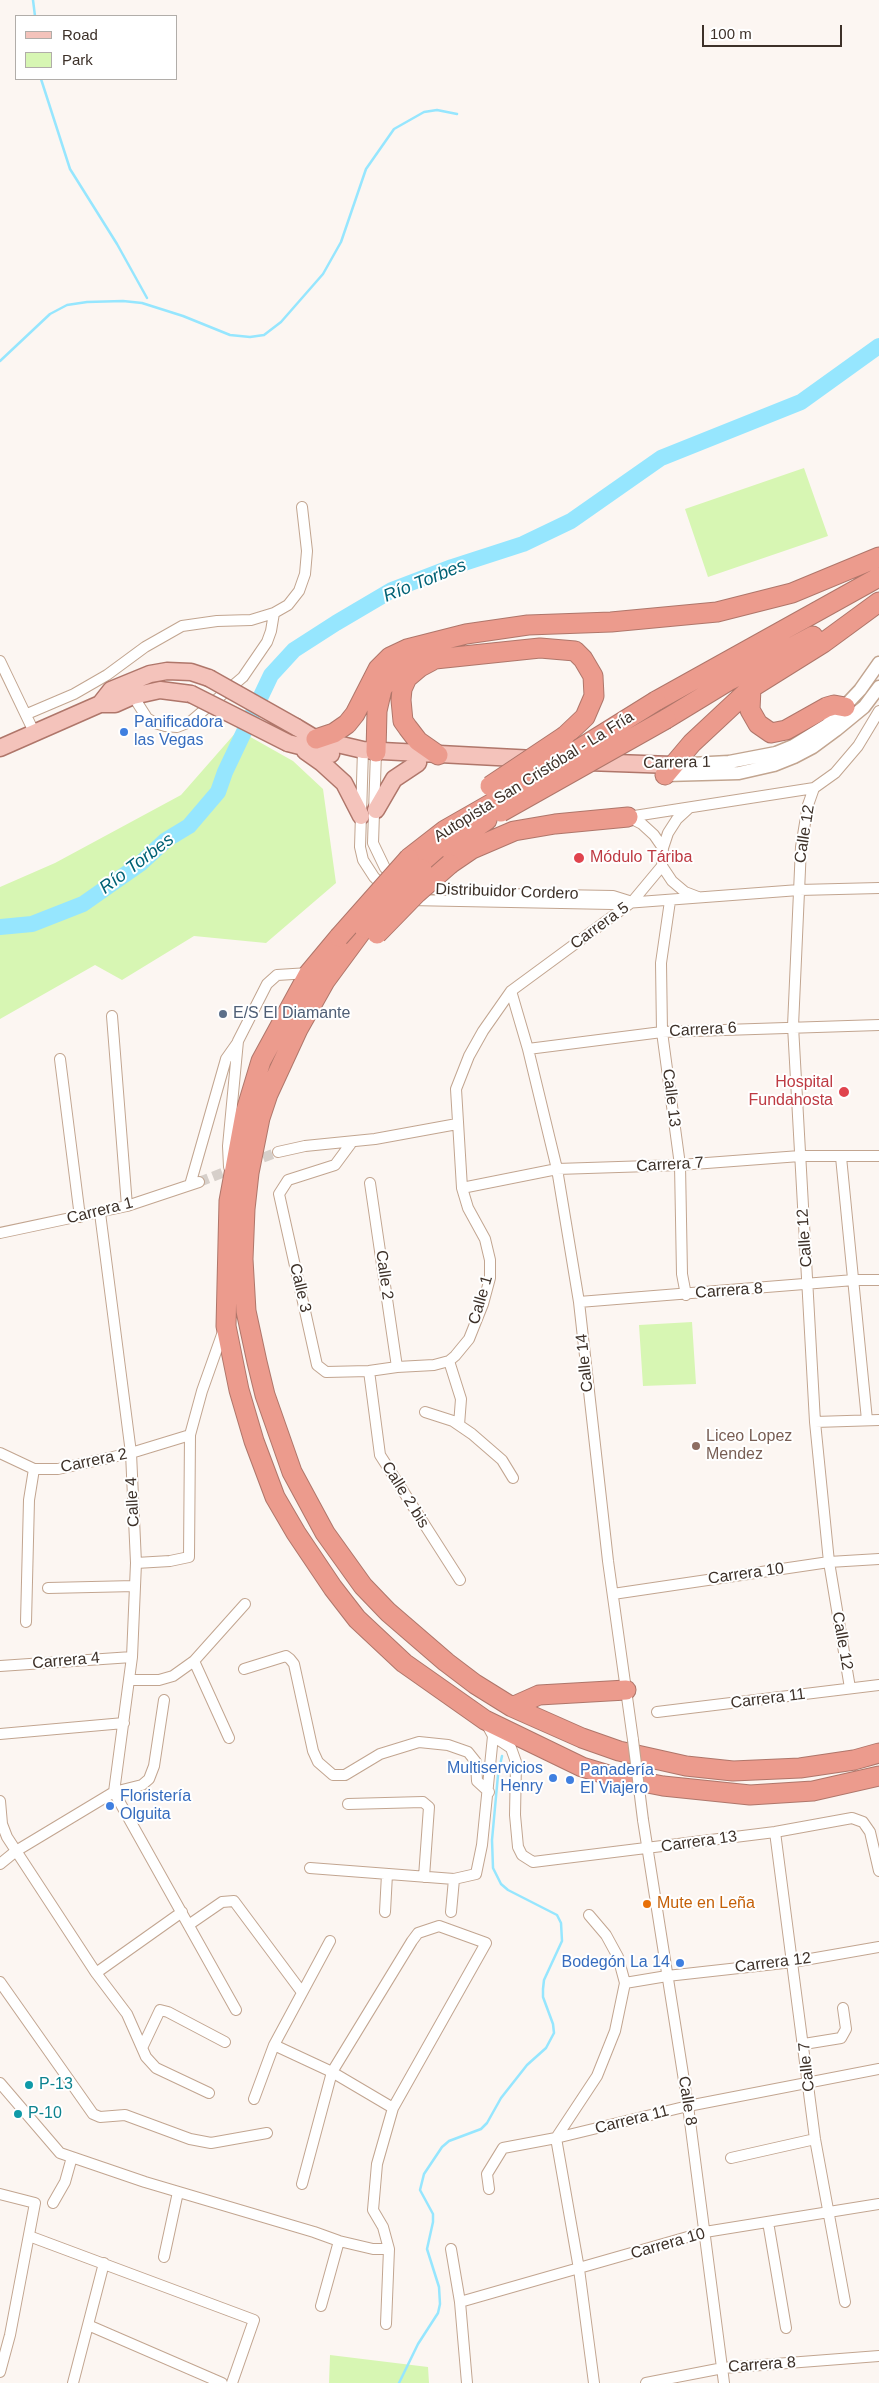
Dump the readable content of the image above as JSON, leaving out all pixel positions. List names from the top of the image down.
{
  "streets": {
    "highway": ["Autopista San Cristóbal - La Fría"],
    "main road": ["Carrera 1"],
    "street": [
      "Calle 12",
      "Distribuidor Cordero",
      "Carrera 5",
      "Carrera 6",
      "Calle 13",
      "Carrera 7",
      "Calle 2",
      "Calle 3",
      "Carrera 8",
      "Calle 1",
      "Calle 14",
      "Carrera 2",
      "Calle 2 bis",
      "Calle 4",
      "Carrera 10",
      "Carrera 4",
      "Carrera 11",
      "Carrera 13",
      "Carrera 12",
      "Calle 7",
      "Calle 8"
    ]
  },
  "crossings": [
    ["Carrera 1", "Distribuidor Cordero"],
    ["Carrera 1", "Calle 4"],
    ["Autopista San Cristóbal - La Fría", "Carrera 13"],
    ["Calle 12", "Carrera 5"],
    ["Calle 12", "Carrera 6"],
    ["Calle 12", "Carrera 7"],
    ["Calle 12", "Carrera 8"],
    ["Calle 12", "Carrera 10"],
    ["Calle 12", "Carrera 11"],
    ["Distribuidor Cordero", "Carrera 5"],
    ["Carrera 5", "Calle 13"],
    ["Carrera 5", "Calle 1"],
    ["Carrera 5", "Calle 14"],
    ["Carrera 6", "Calle 13"],
    ["Carrera 6", "Calle 14"],
    ["Calle 13", "Carrera 7"],
    ["Calle 13", "Carrera 8"],
    ["Carrera 7", "Calle 1"],
    ["Carrera 7", "Calle 14"],
    ["Calle 2", "Calle 3"],
    ["Calle 3", "Calle 2 bis"],
    ["Carrera 8", "Calle 14"],
    ["Carrera 8", "Calle 8"],
    ["Calle 14", "Carrera 10"],
    ["Calle 14", "Calle 8"],
    ["Carrera 2", "Calle 4"],
    ["Calle 4", "Carrera 4"],
    ["Carrera 10", "Calle 7"],
    ["Carrera 10", "Calle 8"],
    ["Carrera 11", "Calle 7"],
    ["Carrera 11", "Calle 8"],
    ["Carrera 13", "Calle 7"],
    ["Carrera 13", "Calle 8"],
    ["Carrera 12", "Calle 7"],
    ["Carrera 12", "Calle 8"]
  ],
  "water": ["Río Torbes"],
  "places": [
    "Panificadora las Vegas",
    "Módulo Táriba",
    "E/S El Diamante",
    "Hospital Fundahosta",
    "Liceo Lopez Mendez",
    "Multiservicios Henry",
    "Panadería El Viajero",
    "Floristería Olguita",
    "Mute en Leña",
    "Bodegón La 14",
    "P-13",
    "P-10"
  ],
  "legend": ["Road", "Park"],
  "scale_bar": "100 m"
}
